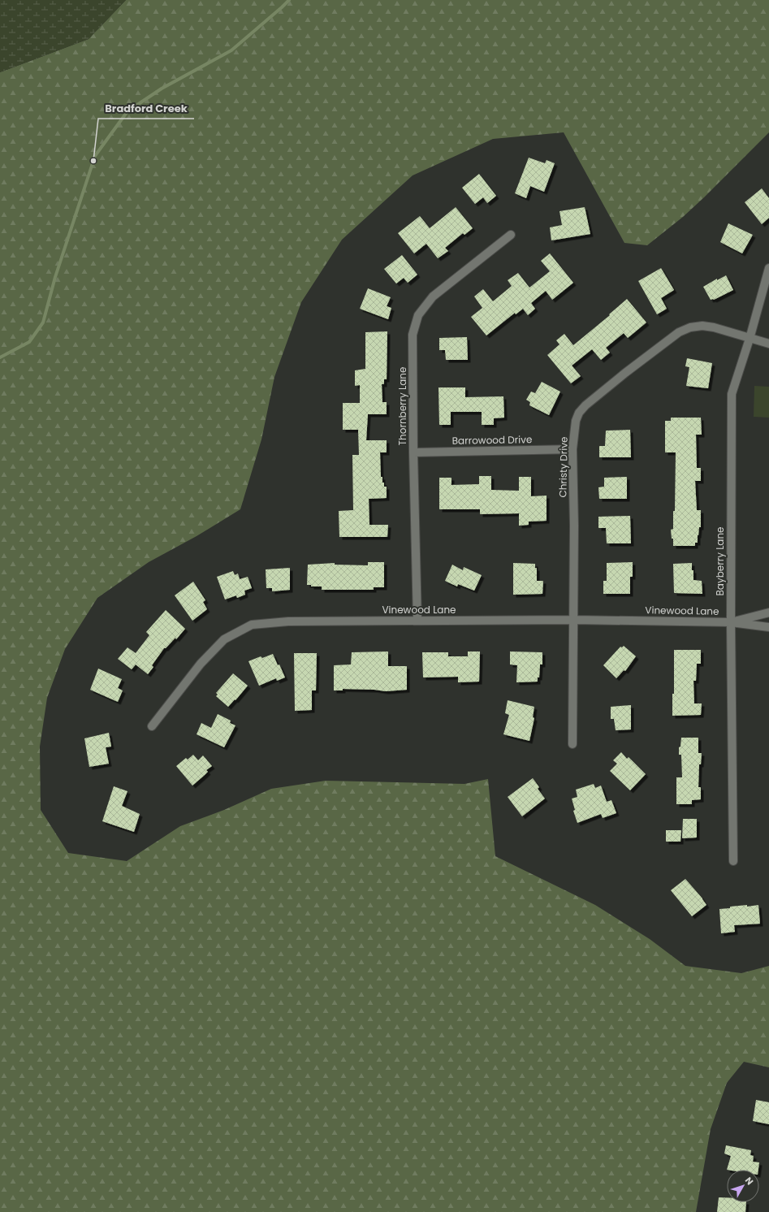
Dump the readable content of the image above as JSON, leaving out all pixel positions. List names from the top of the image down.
{
  "streets": {
    "street": [
      "Thornberry Lane",
      "Barrowood Drive",
      "Christy Drive",
      "Bayberry Lane",
      "Vinewood Lane"
    ]
  },
  "crossings": [
    ["Thornberry Lane", "Barrowood Drive"],
    ["Thornberry Lane", "Vinewood Lane"],
    ["Barrowood Drive", "Christy Drive"],
    ["Christy Drive", "Bayberry Lane"],
    ["Christy Drive", "Vinewood Lane"],
    ["Bayberry Lane", "Vinewood Lane"]
  ],
  "places": ["Bradford Creek"],
  "north": "top right"
}
